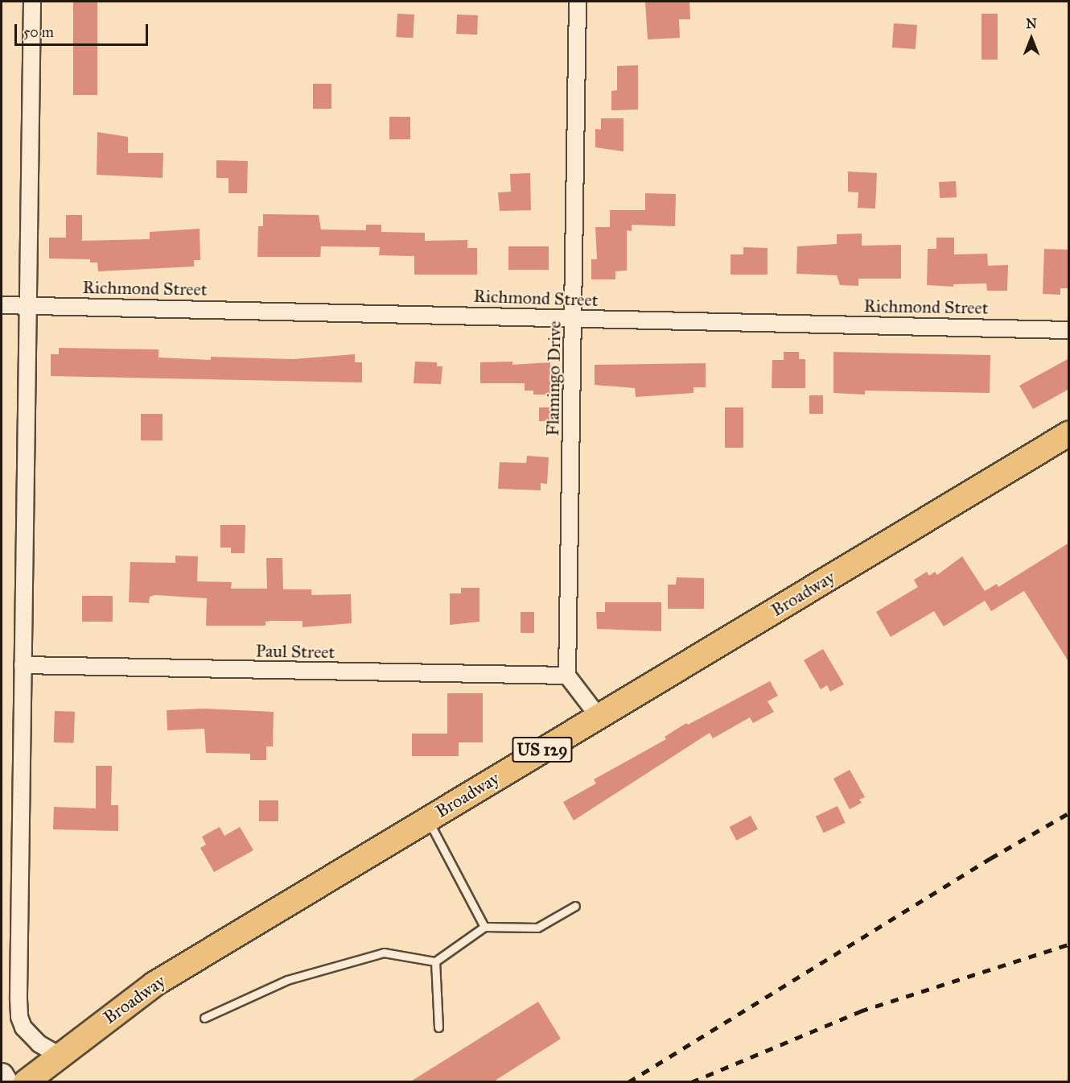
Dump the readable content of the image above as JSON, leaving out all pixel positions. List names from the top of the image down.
{
  "streets": {
    "main road": ["Broadway", "US 129"],
    "street": ["Richmond Street", "Flamingo Drive", "Paul Street"]
  },
  "crossings": [
    ["Richmond Street", "Flamingo Drive"],
    ["Flamingo Drive", "Paul Street"]
  ],
  "scale_bar": "50 m",
  "north": "top"
}
